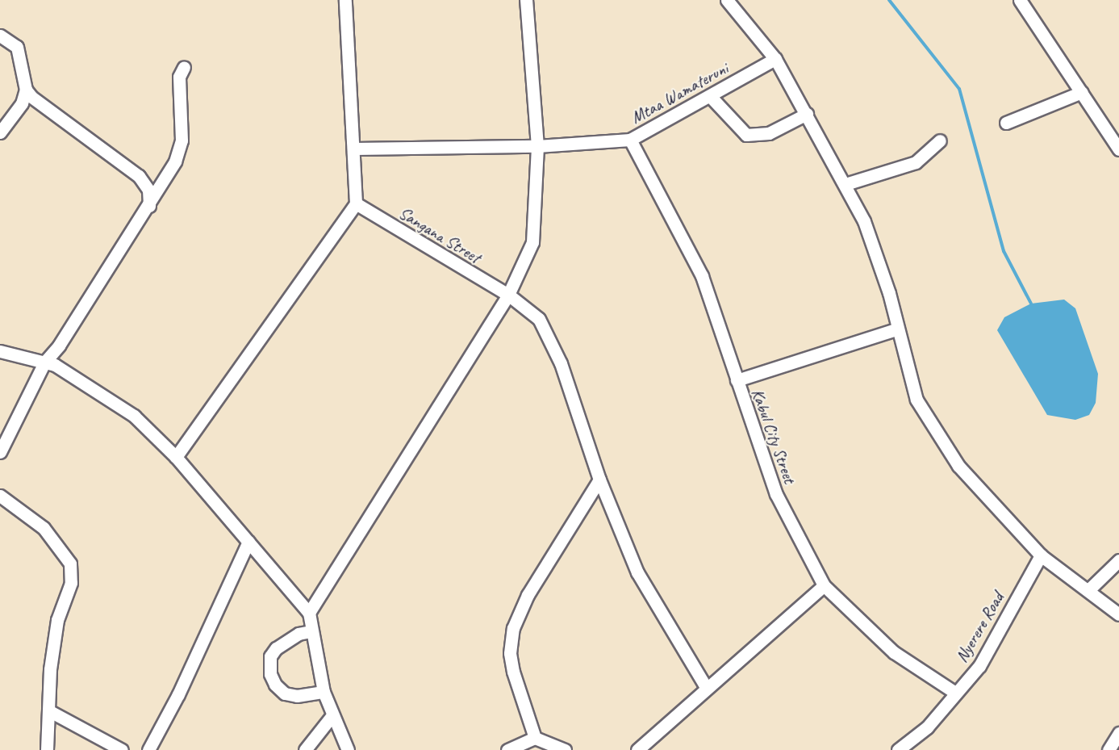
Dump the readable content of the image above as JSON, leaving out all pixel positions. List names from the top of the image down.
{
  "streets": {
    "street": [
      "Mtaa Wamateruni",
      "Sangana Street",
      "Kabul City Street",
      "Nyerere Road"
    ]
  },
  "crossings": [
    ["Mtaa Wamateruni", "Kabul City Street"],
    ["Kabul City Street", "Nyerere Road"]
  ]
}
